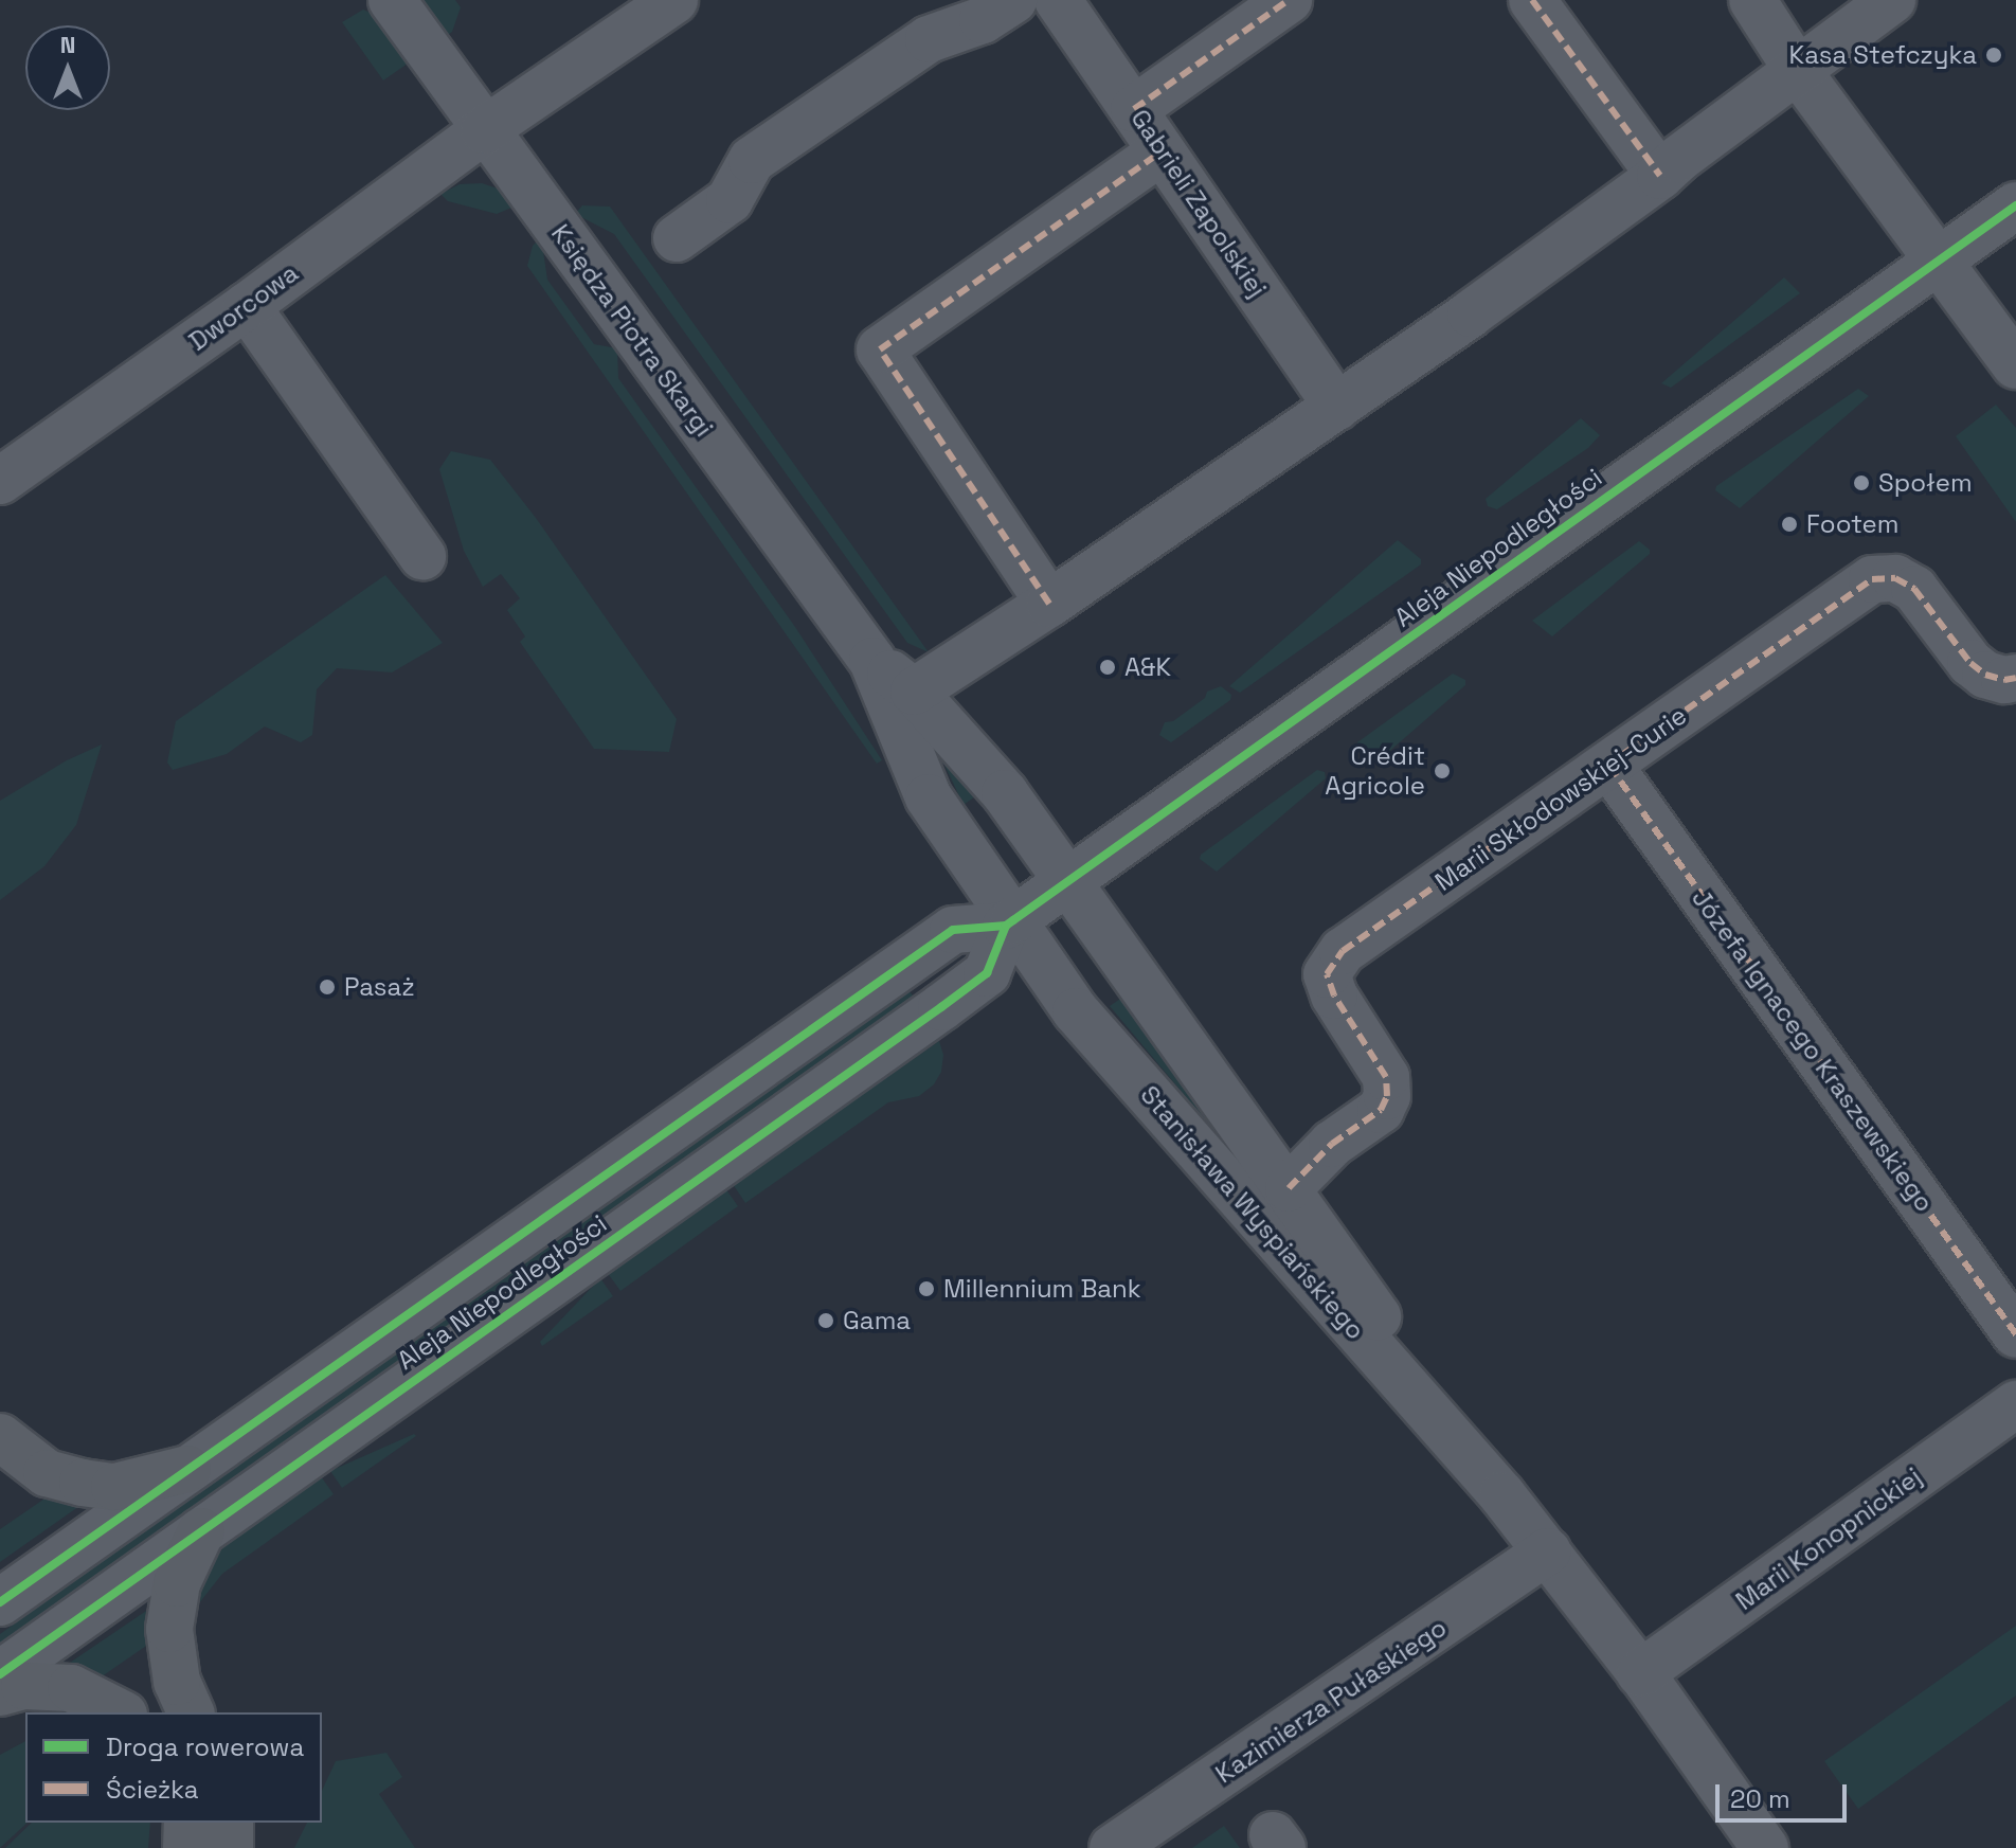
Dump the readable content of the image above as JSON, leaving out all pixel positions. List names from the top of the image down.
{
  "streets": {
    "street": [
      "Gabrieli Zapolskiej",
      "Dworcowa",
      "Księdza Piotra Skargi",
      "Aleja Niepodległości",
      "Marii Skłodowskiej-Curie",
      "Józefa Ignacego Kraszewskiego",
      "Stanisława Wyspiańskiego",
      "Marii Konopnickiej",
      "Kazimierza Pułaskiego"
    ]
  },
  "crossings": [
    ["Dworcowa", "Księdza Piotra Skargi"],
    ["Księdza Piotra Skargi", "Aleja Niepodległości"],
    ["Księdza Piotra Skargi", "Stanisława Wyspiańskiego"],
    ["Aleja Niepodległości", "Stanisława Wyspiańskiego"],
    ["Marii Skłodowskiej-Curie", "Józefa Ignacego Kraszewskiego"],
    ["Marii Skłodowskiej-Curie", "Stanisława Wyspiańskiego"],
    ["Stanisława Wyspiańskiego", "Marii Konopnickiej"],
    ["Stanisława Wyspiańskiego", "Kazimierza Pułaskiego"]
  ],
  "places": [
    "Kasa Stefczyka",
    "Społem",
    "Footem",
    "A&K",
    "Crédit Agricole",
    "Pasaż",
    "Millennium Bank",
    "Gama"
  ],
  "legend": ["Droga rowerowa", "Ścieżka"],
  "scale_bar": "20 m",
  "north": "top"
}
